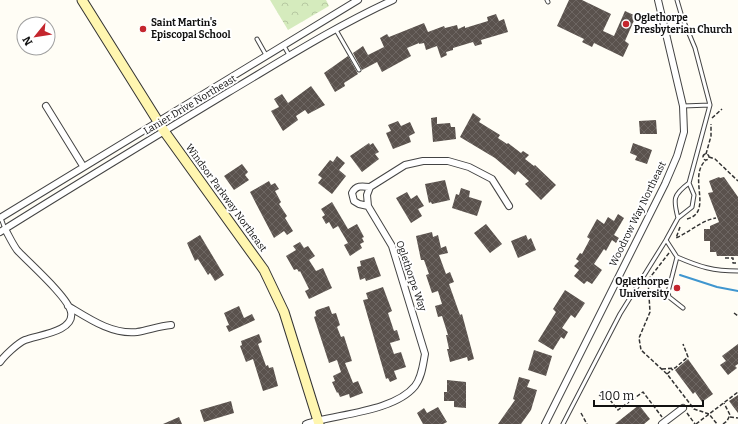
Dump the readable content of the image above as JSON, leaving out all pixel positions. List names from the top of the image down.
{
  "streets": {
    "street": [
      "Lanier Drive Northeast",
      "Windsor Parkway Northeast",
      "Woodrow Way Northeast",
      "Oglethorpe Way"
    ]
  },
  "crossings": [
    ["Lanier Drive Northeast", "Windsor Parkway Northeast"],
    ["Windsor Parkway Northeast", "Oglethorpe Way"]
  ],
  "places": ["Oglethorpe Presbyterian Church", "Saint Martin's Episcopal School", "Oglethorpe University"],
  "scale_bar": "100 m",
  "north": "bottom left"
}
